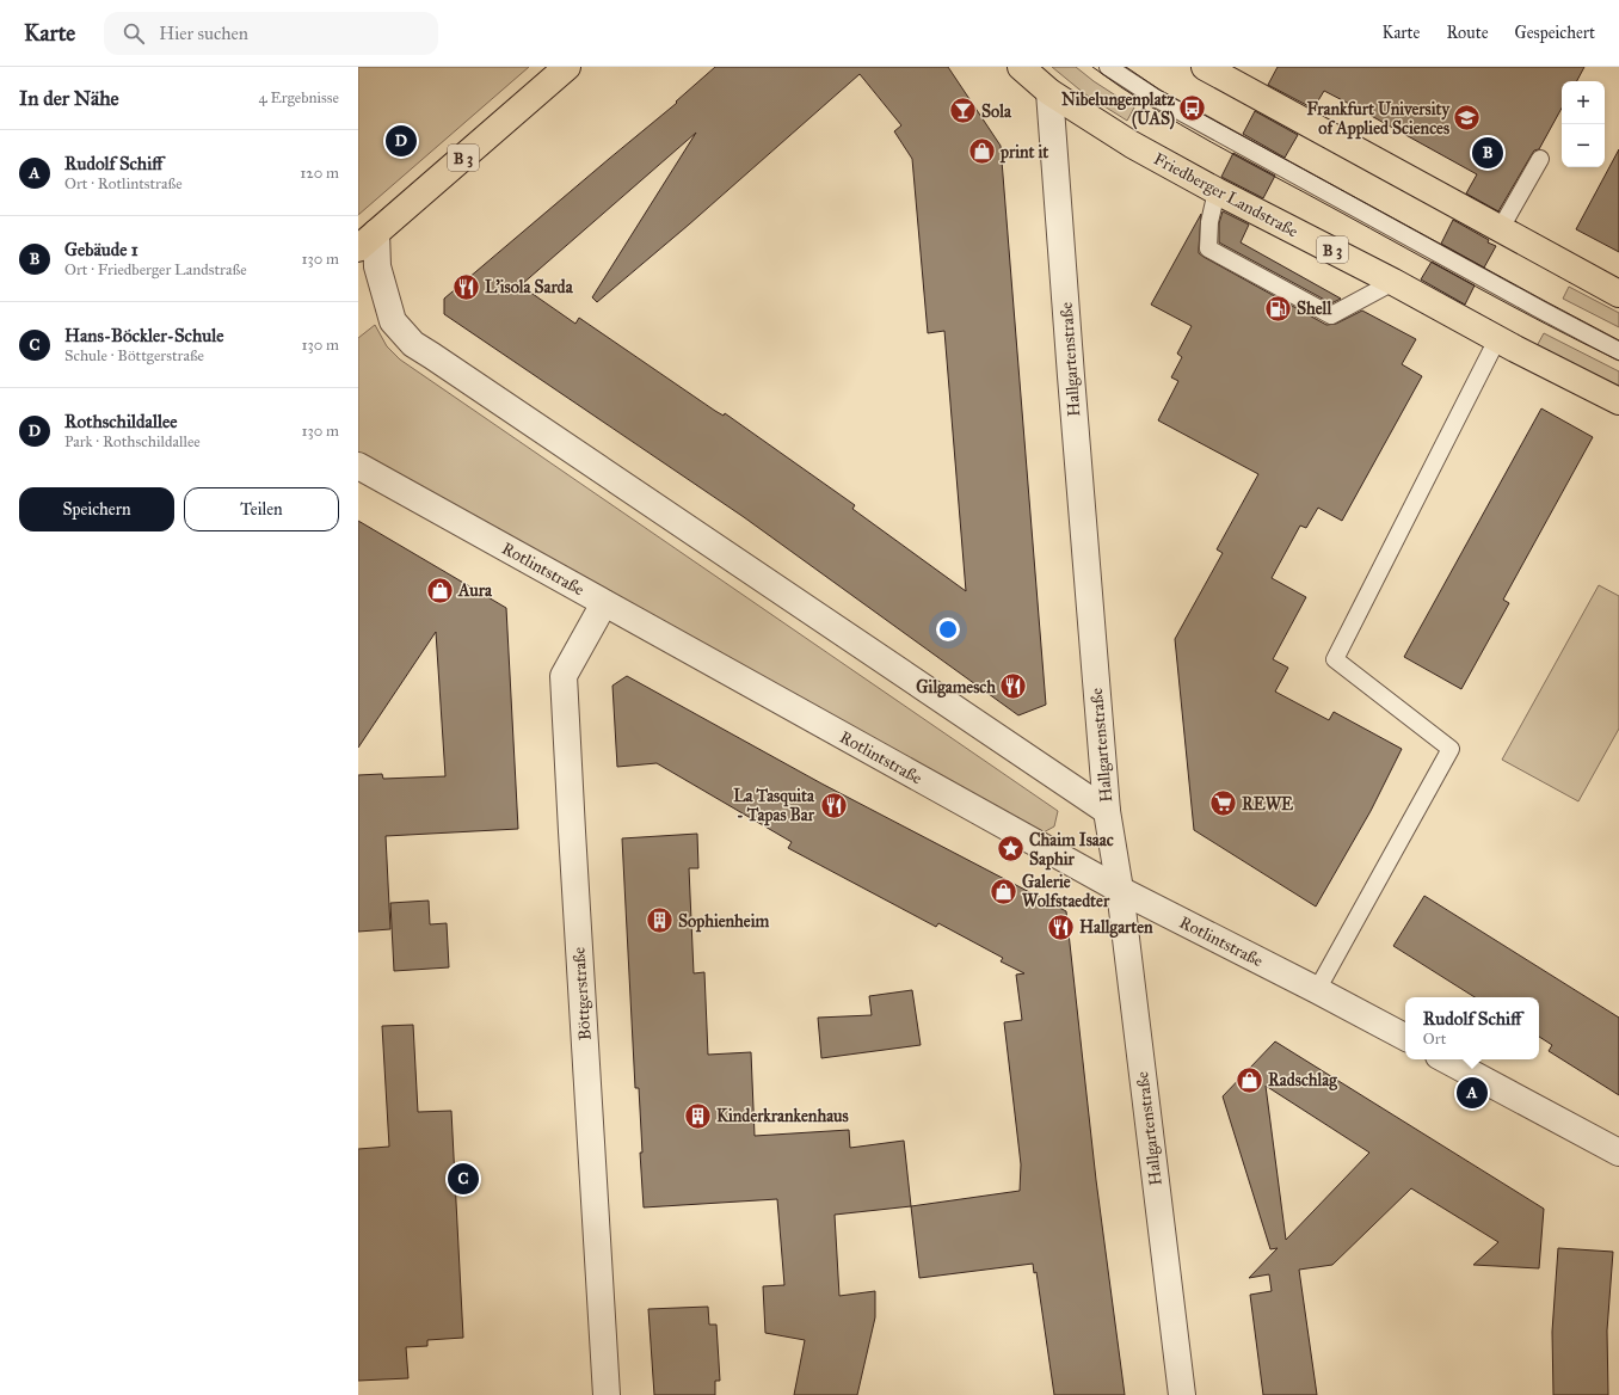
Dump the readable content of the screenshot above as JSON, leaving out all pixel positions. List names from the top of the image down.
{
  "streets": {
    "main road": ["B 3", "Friedberger Landstraße"],
    "street": ["Hallgartenstraße", "Rotlintstraße", "Böttgerstraße"]
  },
  "crossings": [
    ["Friedberger Landstraße", "Hallgartenstraße"],
    ["Hallgartenstraße", "Rotlintstraße"],
    ["Rotlintstraße", "Böttgerstraße"]
  ],
  "places": {
    "bus stop": ["Nibelungenplatz (UAS)"],
    "bar": ["Sola"],
    "school or university": ["Frankfurt University of Applied Sciences"],
    "shop": [
      "print it",
      "Aura",
      "Galerie Wolfstaedter",
      "Radschlag"
    ],
    "restaurant": [
      "L'isola Sarda",
      "Gilgamesch",
      "La Tasquita - Tapas Bar",
      "Hallgarten"
    ],
    "fuel station": ["Shell"],
    "supermarket": ["REWE"],
    "place": ["Chaim Isaac Saphir"],
    "building": ["Sophienheim", "Kinderkrankenhaus"]
  },
  "page": {
    "header": "Karte",
    "search": "Hier suchen",
    "nav": ["Karte", "Route", "Gespeichert"],
    "heading": ["In der Nähe", "4 Ergebnisse"],
    "map_buttons": ["+", "−"],
    "pins": [
      "D",
      "B",
      "A",
      "C"
    ],
    "list": [
      {
        "mark": "A",
        "name": "Rudolf Schiff",
        "note": "Ort · Rotlintstraße",
        "value": "120 m"
      },
      {
        "mark": "B",
        "name": "Gebäude 1",
        "note": "Ort · Friedberger Landstraße",
        "value": "130 m"
      },
      {
        "mark": "C",
        "name": "Hans-Böckler-Schule",
        "note": "Schule · Böttgerstraße",
        "value": "130 m"
      },
      {
        "mark": "D",
        "name": "Rothschildallee",
        "note": "Park · Rothschildallee",
        "value": "130 m"
      }
    ],
    "buttons": ["Speichern", "Teilen"],
    "popup": ["Rudolf Schiff", "Ort"]
  }
}
